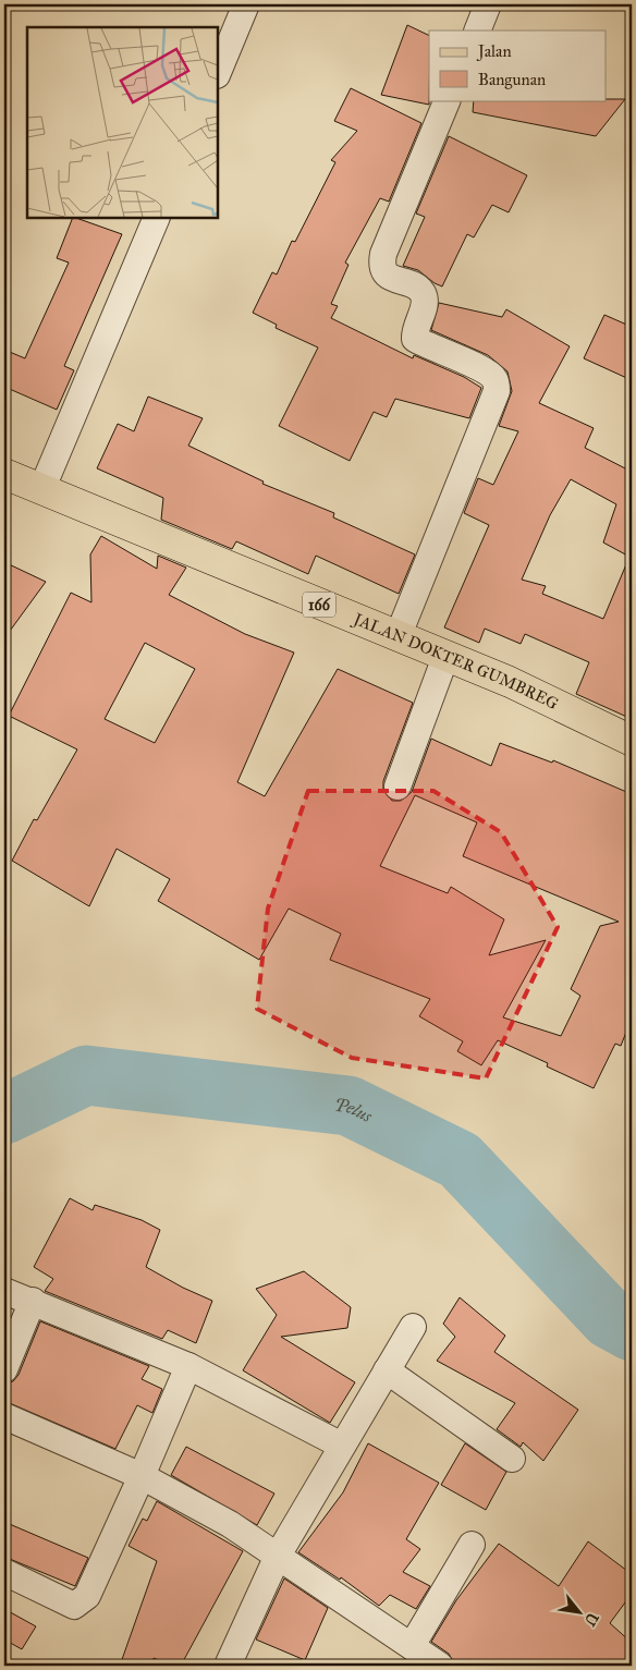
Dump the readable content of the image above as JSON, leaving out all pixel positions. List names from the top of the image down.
{
  "streets": {
    "main road": ["166", "JALAN DOKTER GUMBREG"]
  },
  "water": ["Pelus"],
  "legend": ["Jalan", "Bangunan"],
  "north": "bottom right"
}
